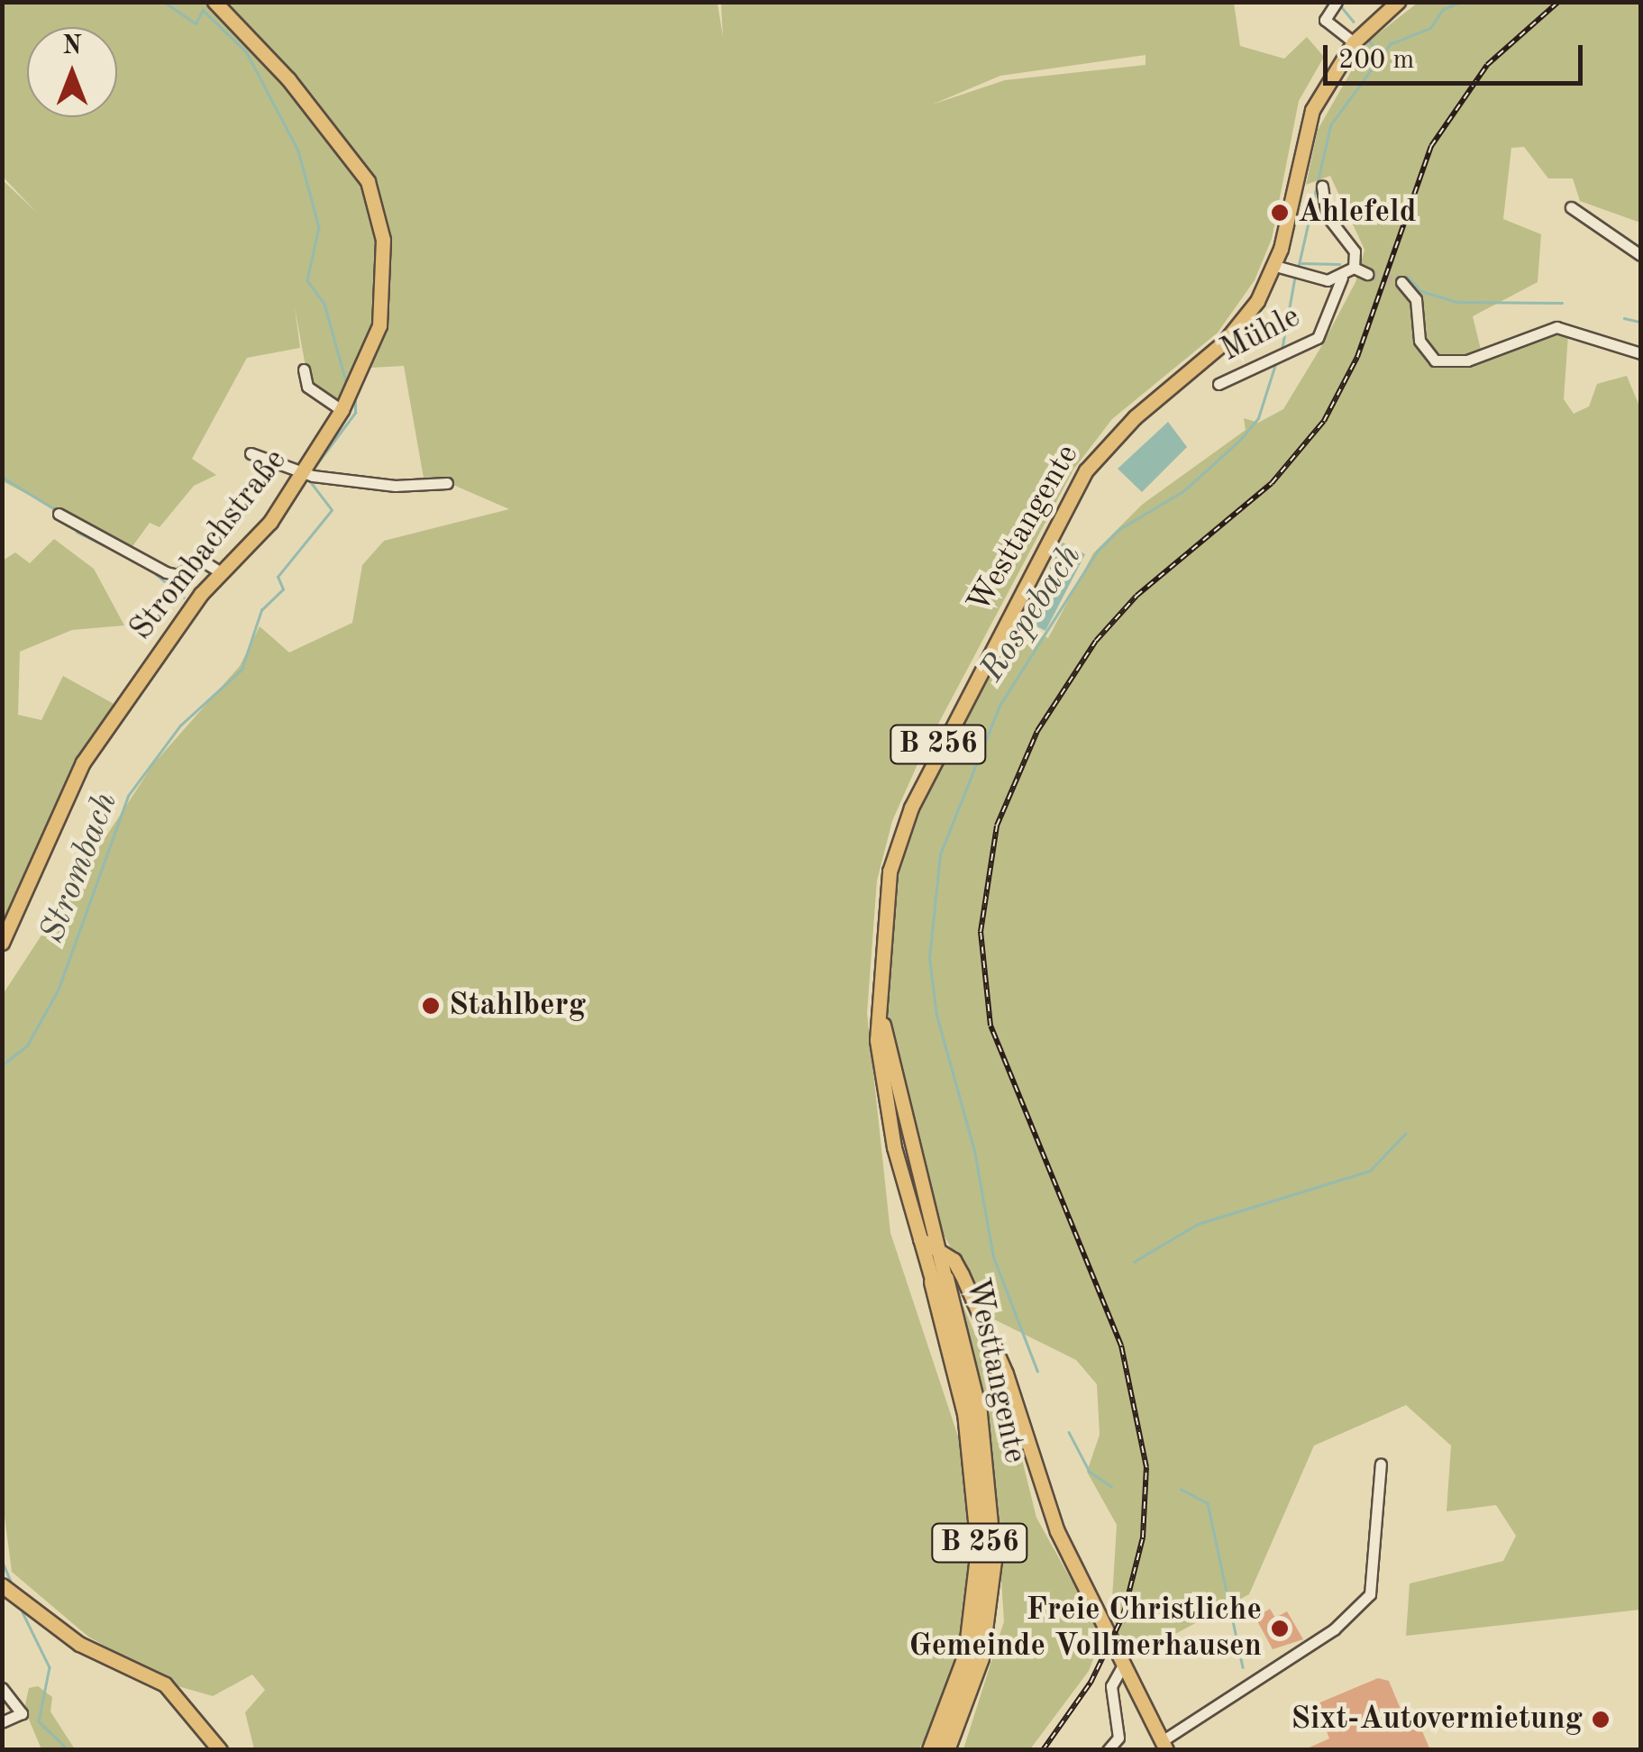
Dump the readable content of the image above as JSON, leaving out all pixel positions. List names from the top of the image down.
{
  "streets": {
    "highway": ["Westtangente", "B 256"],
    "main road": ["Strombachstraße"],
    "street": ["Mühle"]
  },
  "crossings": [
    ["Mühle", "Westtangente"]
  ],
  "water": ["Rospebach", "Strombach"],
  "places": [
    "Ahlefeld",
    "Stahlberg",
    "Freie Christliche Gemeinde Vollmerhausen",
    "Sixt-Autovermietung"
  ],
  "scale_bar": "200 m",
  "north": "top"
}
